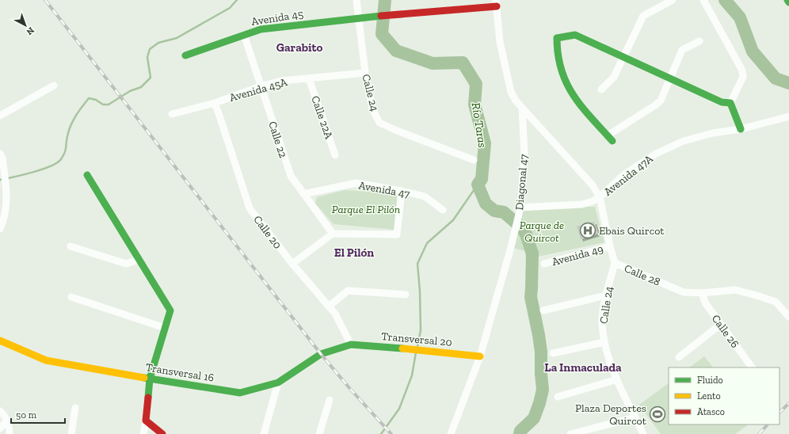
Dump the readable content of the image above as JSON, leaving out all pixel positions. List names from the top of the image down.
{
  "streets": {
    "main road": ["Avenida 45", "Transversal 20", "Transversal 16"],
    "street": [
      "Avenida 45A",
      "Calle 24",
      "Calle 22A",
      "Calle 22",
      "Avenida 47A",
      "Diagonal 47",
      "Avenida 47",
      "Calle 20",
      "Avenida 49",
      "Calle 28",
      "Calle 26"
    ]
  },
  "crossings": [
    ["Avenida 45", "Calle 24"],
    ["Avenida 45", "Calle 22"],
    ["Avenida 45A", "Calle 24"],
    ["Avenida 45A", "Calle 22A"],
    ["Avenida 45A", "Calle 22"],
    ["Avenida 45A", "Calle 20"],
    ["Calle 24", "Calle 28"],
    ["Calle 22", "Avenida 47"],
    ["Avenida 47A", "Diagonal 47"],
    ["Avenida 47A", "Calle 28"],
    ["Diagonal 47", "Calle 28"],
    ["Diagonal 47", "Transversal 20"],
    ["Calle 20", "Transversal 20"],
    ["Calle 20", "Transversal 16"],
    ["Avenida 49", "Calle 28"],
    ["Calle 28", "Calle 26"],
    ["Transversal 20", "Transversal 16"]
  ],
  "districts": ["Garabito", "El Pilón", "La Inmaculada"],
  "water": ["Río Taras"],
  "parks": ["Parque El Pilón", "Parque de Quircot"],
  "places": {
    "hospital": ["Ebais Quircot"],
    "sports": ["Plaza Deportes Quircot"]
  },
  "legend": ["Fluido", "Lento", "Atasco"],
  "scale_bar": "50 m",
  "north": "bottom right"
}
